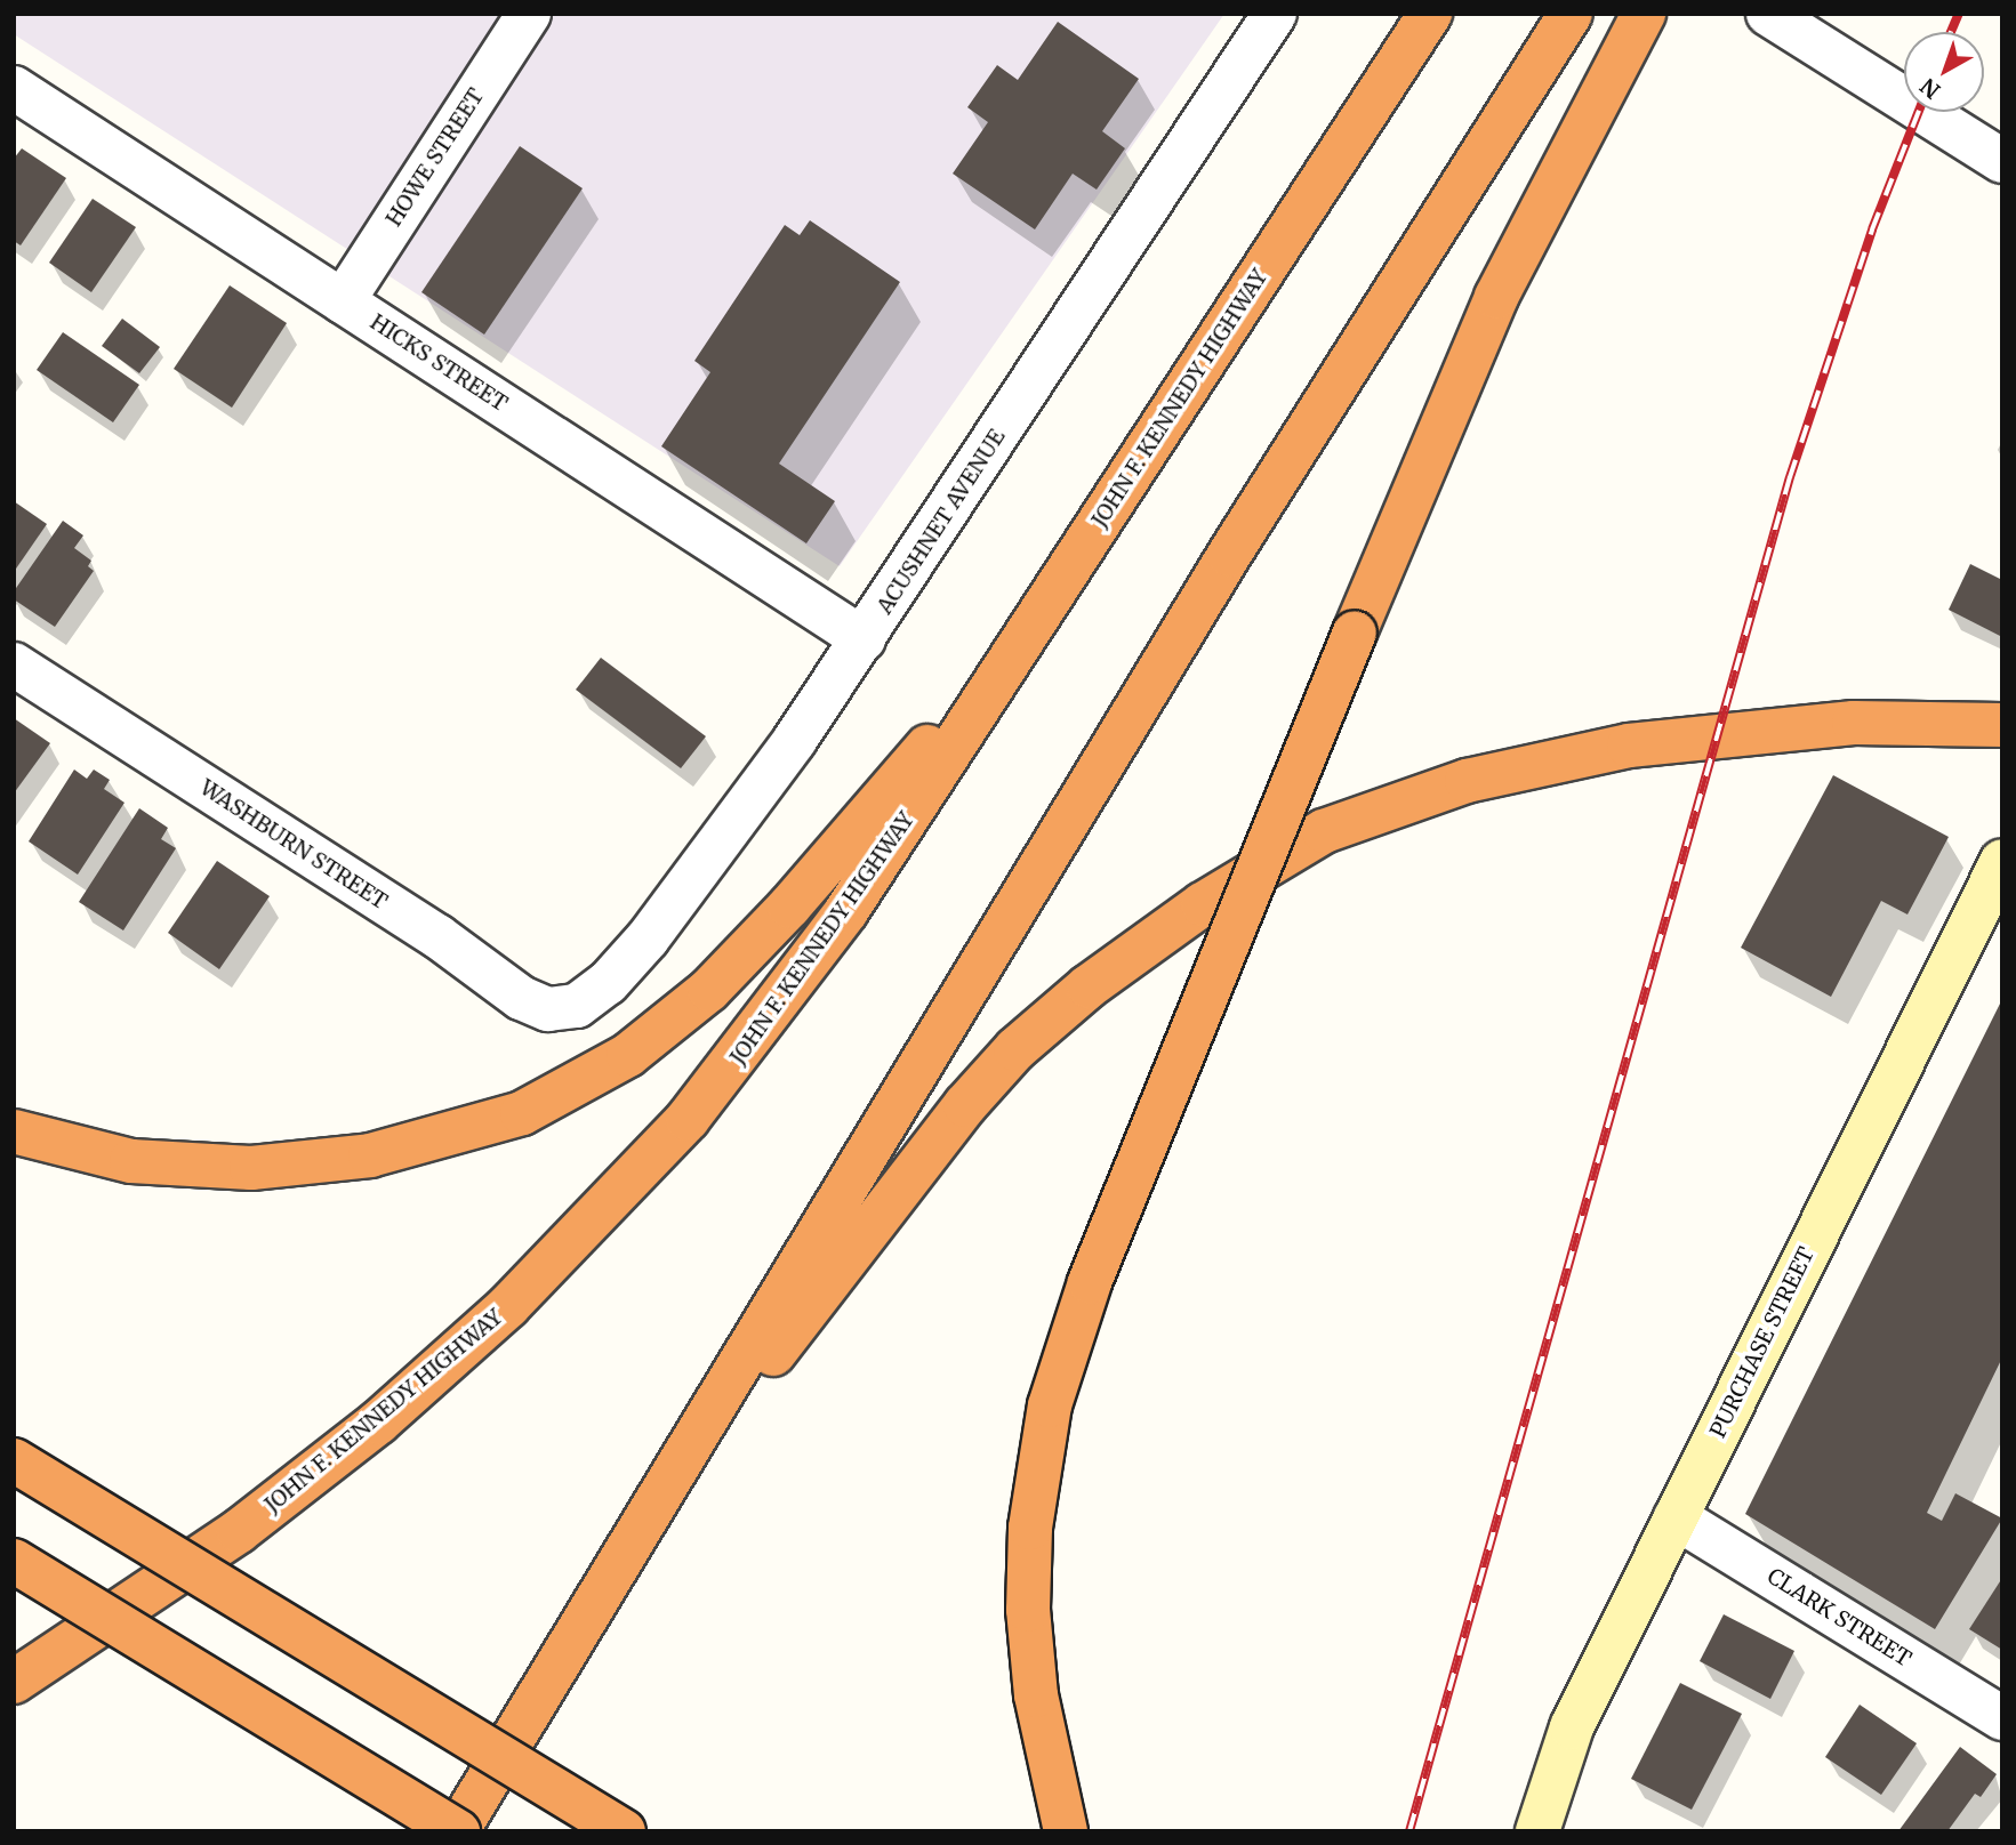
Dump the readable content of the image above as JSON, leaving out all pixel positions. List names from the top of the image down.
{
  "streets": {
    "highway": ["JOHN F. KENNEDY HIGHWAY"],
    "main road": ["PURCHASE STREET"],
    "street": [
      "HOWE STREET",
      "HICKS STREET",
      "ACUSHNET AVENUE",
      "WASHBURN STREET",
      "CLARK STREET"
    ]
  },
  "crossings": [
    ["HOWE STREET", "HICKS STREET"],
    ["HICKS STREET", "ACUSHNET AVENUE"],
    ["ACUSHNET AVENUE", "WASHBURN STREET"],
    ["PURCHASE STREET", "CLARK STREET"]
  ],
  "north": "bottom left"
}
